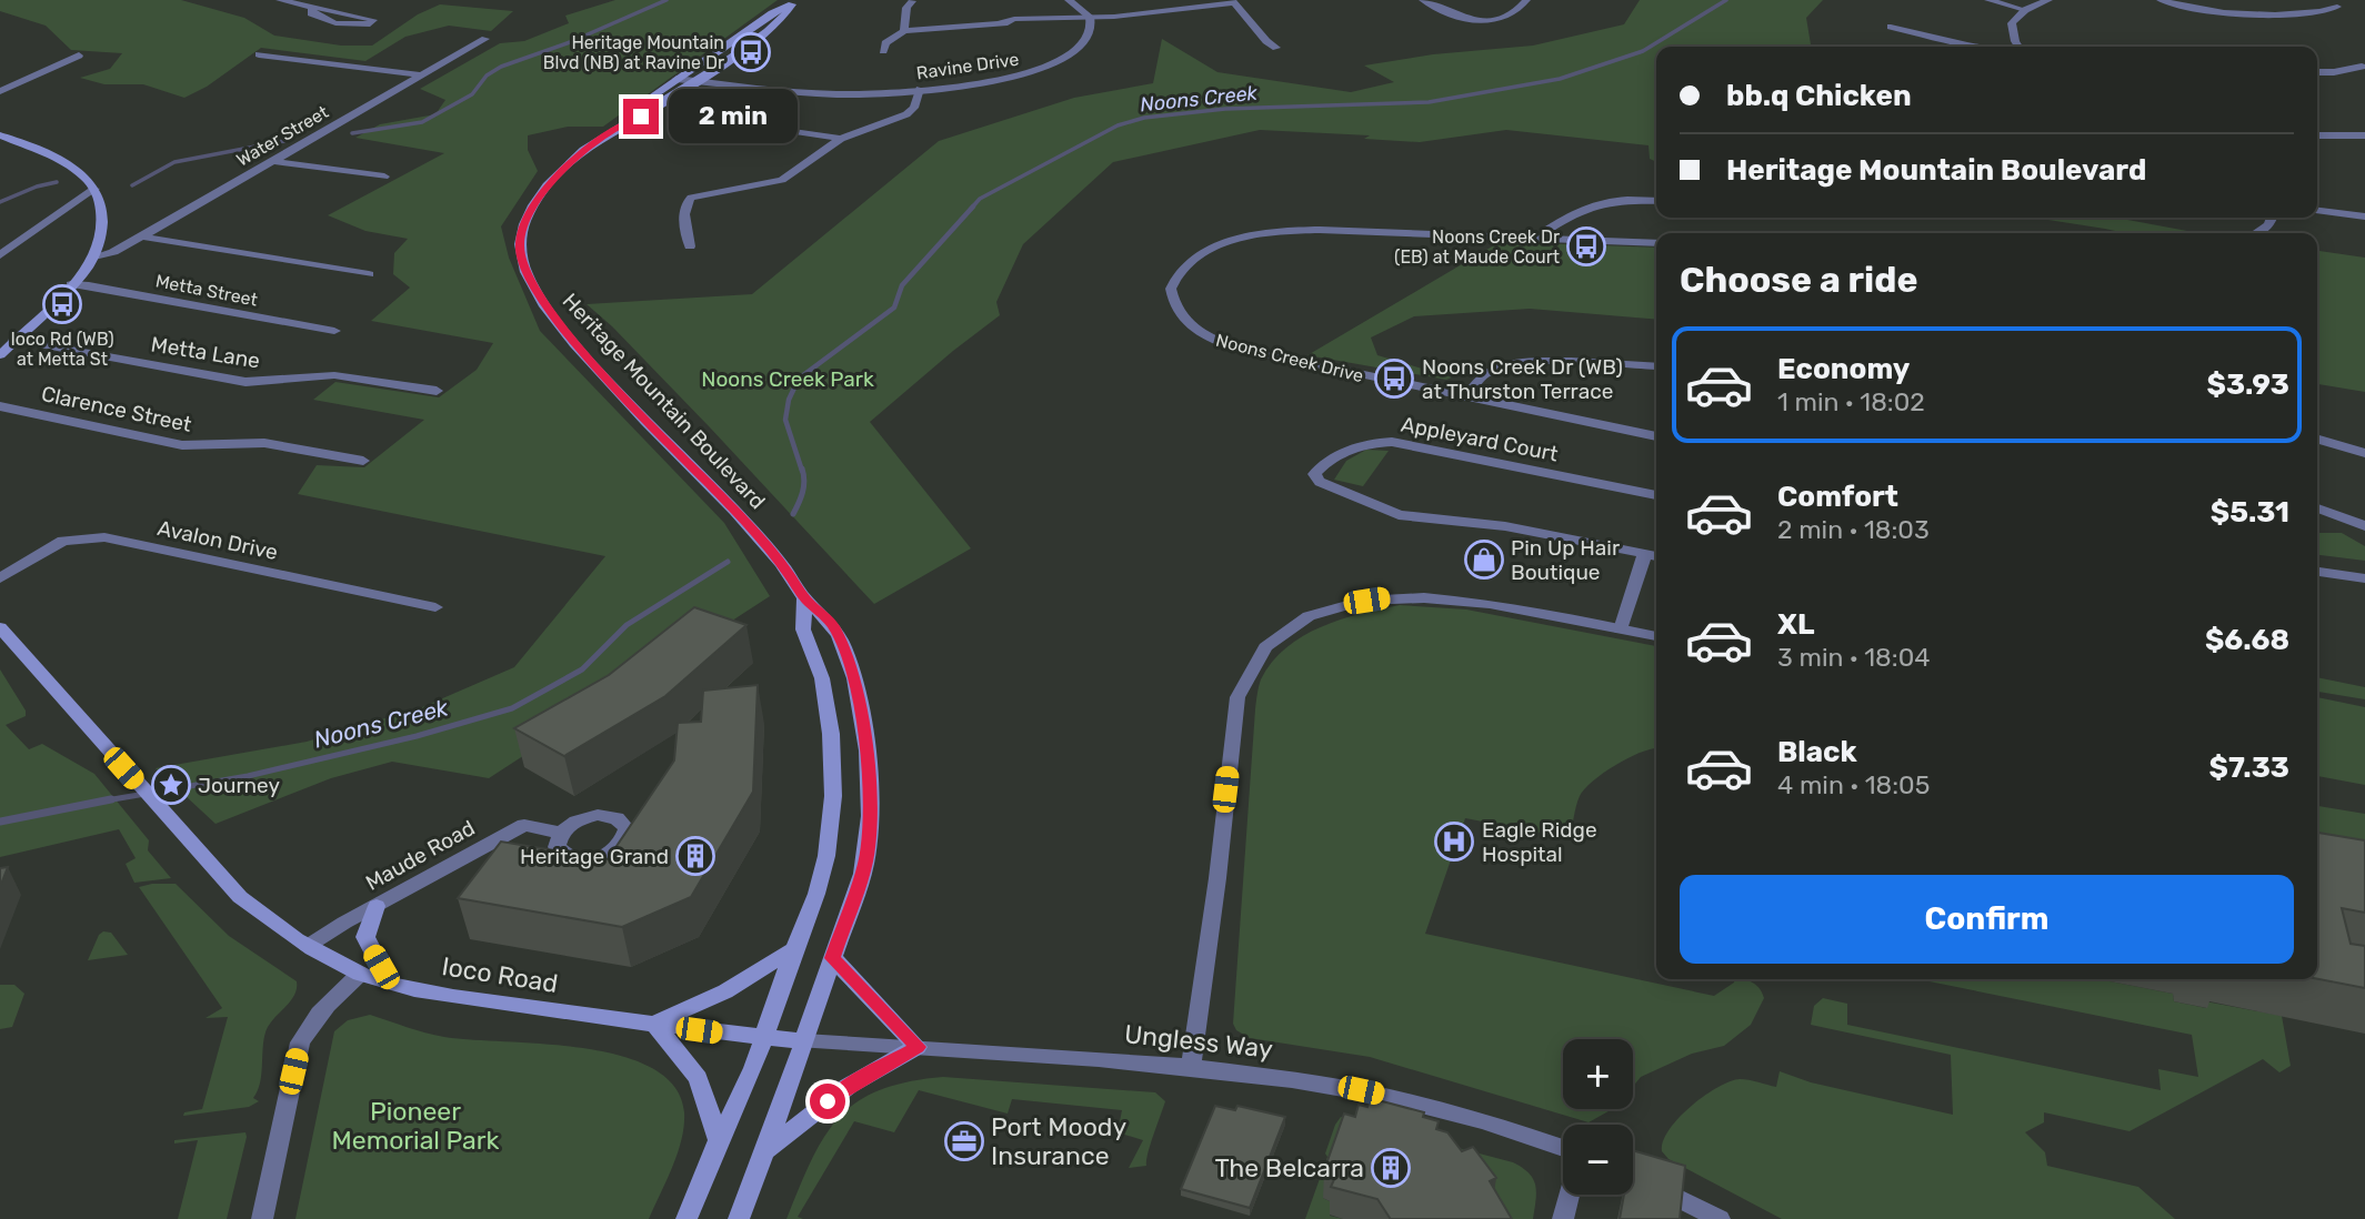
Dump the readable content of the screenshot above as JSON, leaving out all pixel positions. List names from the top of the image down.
{
  "streets": {
    "main road": ["Heritage Mountain Boulevard", "Ioco Road"],
    "street": [
      "Ravine Drive",
      "Water Street",
      "Metta Street",
      "Metta Lane",
      "Noons Creek Drive",
      "Clarence Street",
      "Appleyard Court",
      "Avalon Drive",
      "Maude Road",
      "Ungless Way"
    ]
  },
  "crossings": [
    ["Ravine Drive", "Heritage Mountain Boulevard"],
    ["Heritage Mountain Boulevard", "Ioco Road"],
    ["Heritage Mountain Boulevard", "Ungless Way"],
    ["Maude Road", "Ioco Road"],
    ["Ioco Road", "Ungless Way"]
  ],
  "water": ["Noons Creek"],
  "parks": ["Noons Creek Park", "Pioneer Memorial Park"],
  "places": {
    "bus stop": [
      "Heritage Mountain Blvd (NB) at Ravine Dr",
      "Noons Creek Dr (EB) at Maude Court",
      "Ioco Rd (WB) at Metta St",
      "Noons Creek Dr (WB) at Thurston Terrace"
    ],
    "shop": ["Pin Up Hair Boutique"],
    "place": ["Journey"],
    "hospital": ["Eagle Ridge Hospital"],
    "building": ["Heritage Grand", "The Belcarra"],
    "office": ["Port Moody Insurance"]
  },
  "page": {
    "banner": ["bb.q Chicken", "Heritage Mountain Boulevard"],
    "bubble": "2 min",
    "heading": "Choose a ride",
    "list": [
      {
        "name": "Economy",
        "note": "1 min · 18:02",
        "value": "$3.93"
      },
      {
        "name": "Comfort",
        "note": "2 min · 18:03",
        "value": "$5.31"
      },
      {
        "name": "XL",
        "note": "3 min · 18:04",
        "value": "$6.68"
      },
      {
        "name": "Black",
        "note": "4 min · 18:05",
        "value": "$7.33"
      }
    ],
    "buttons": "Confirm",
    "map_buttons": ["+", "−"]
  }
}
